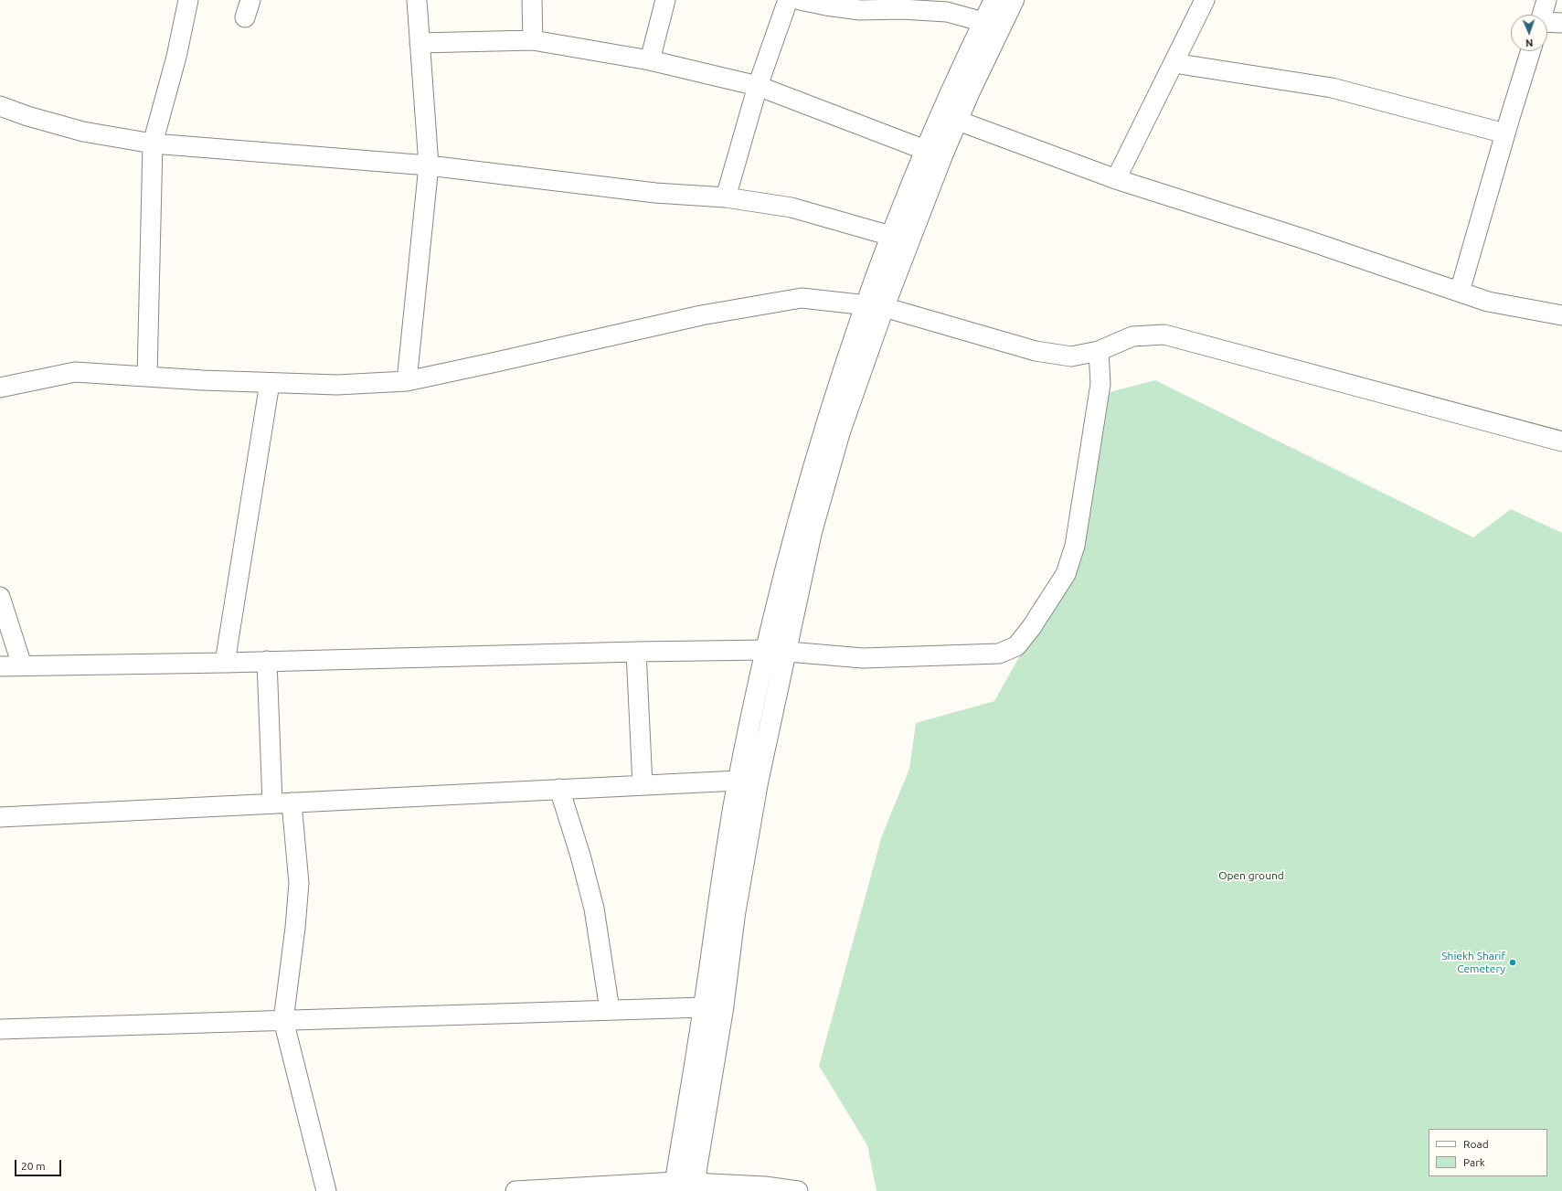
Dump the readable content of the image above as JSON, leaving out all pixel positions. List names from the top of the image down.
{
  "parks": ["Open ground"],
  "places": ["Shiekh Sharif Cemetery"],
  "legend": ["Road", "Park"],
  "scale_bar": "20 m",
  "north": "bottom"
}
